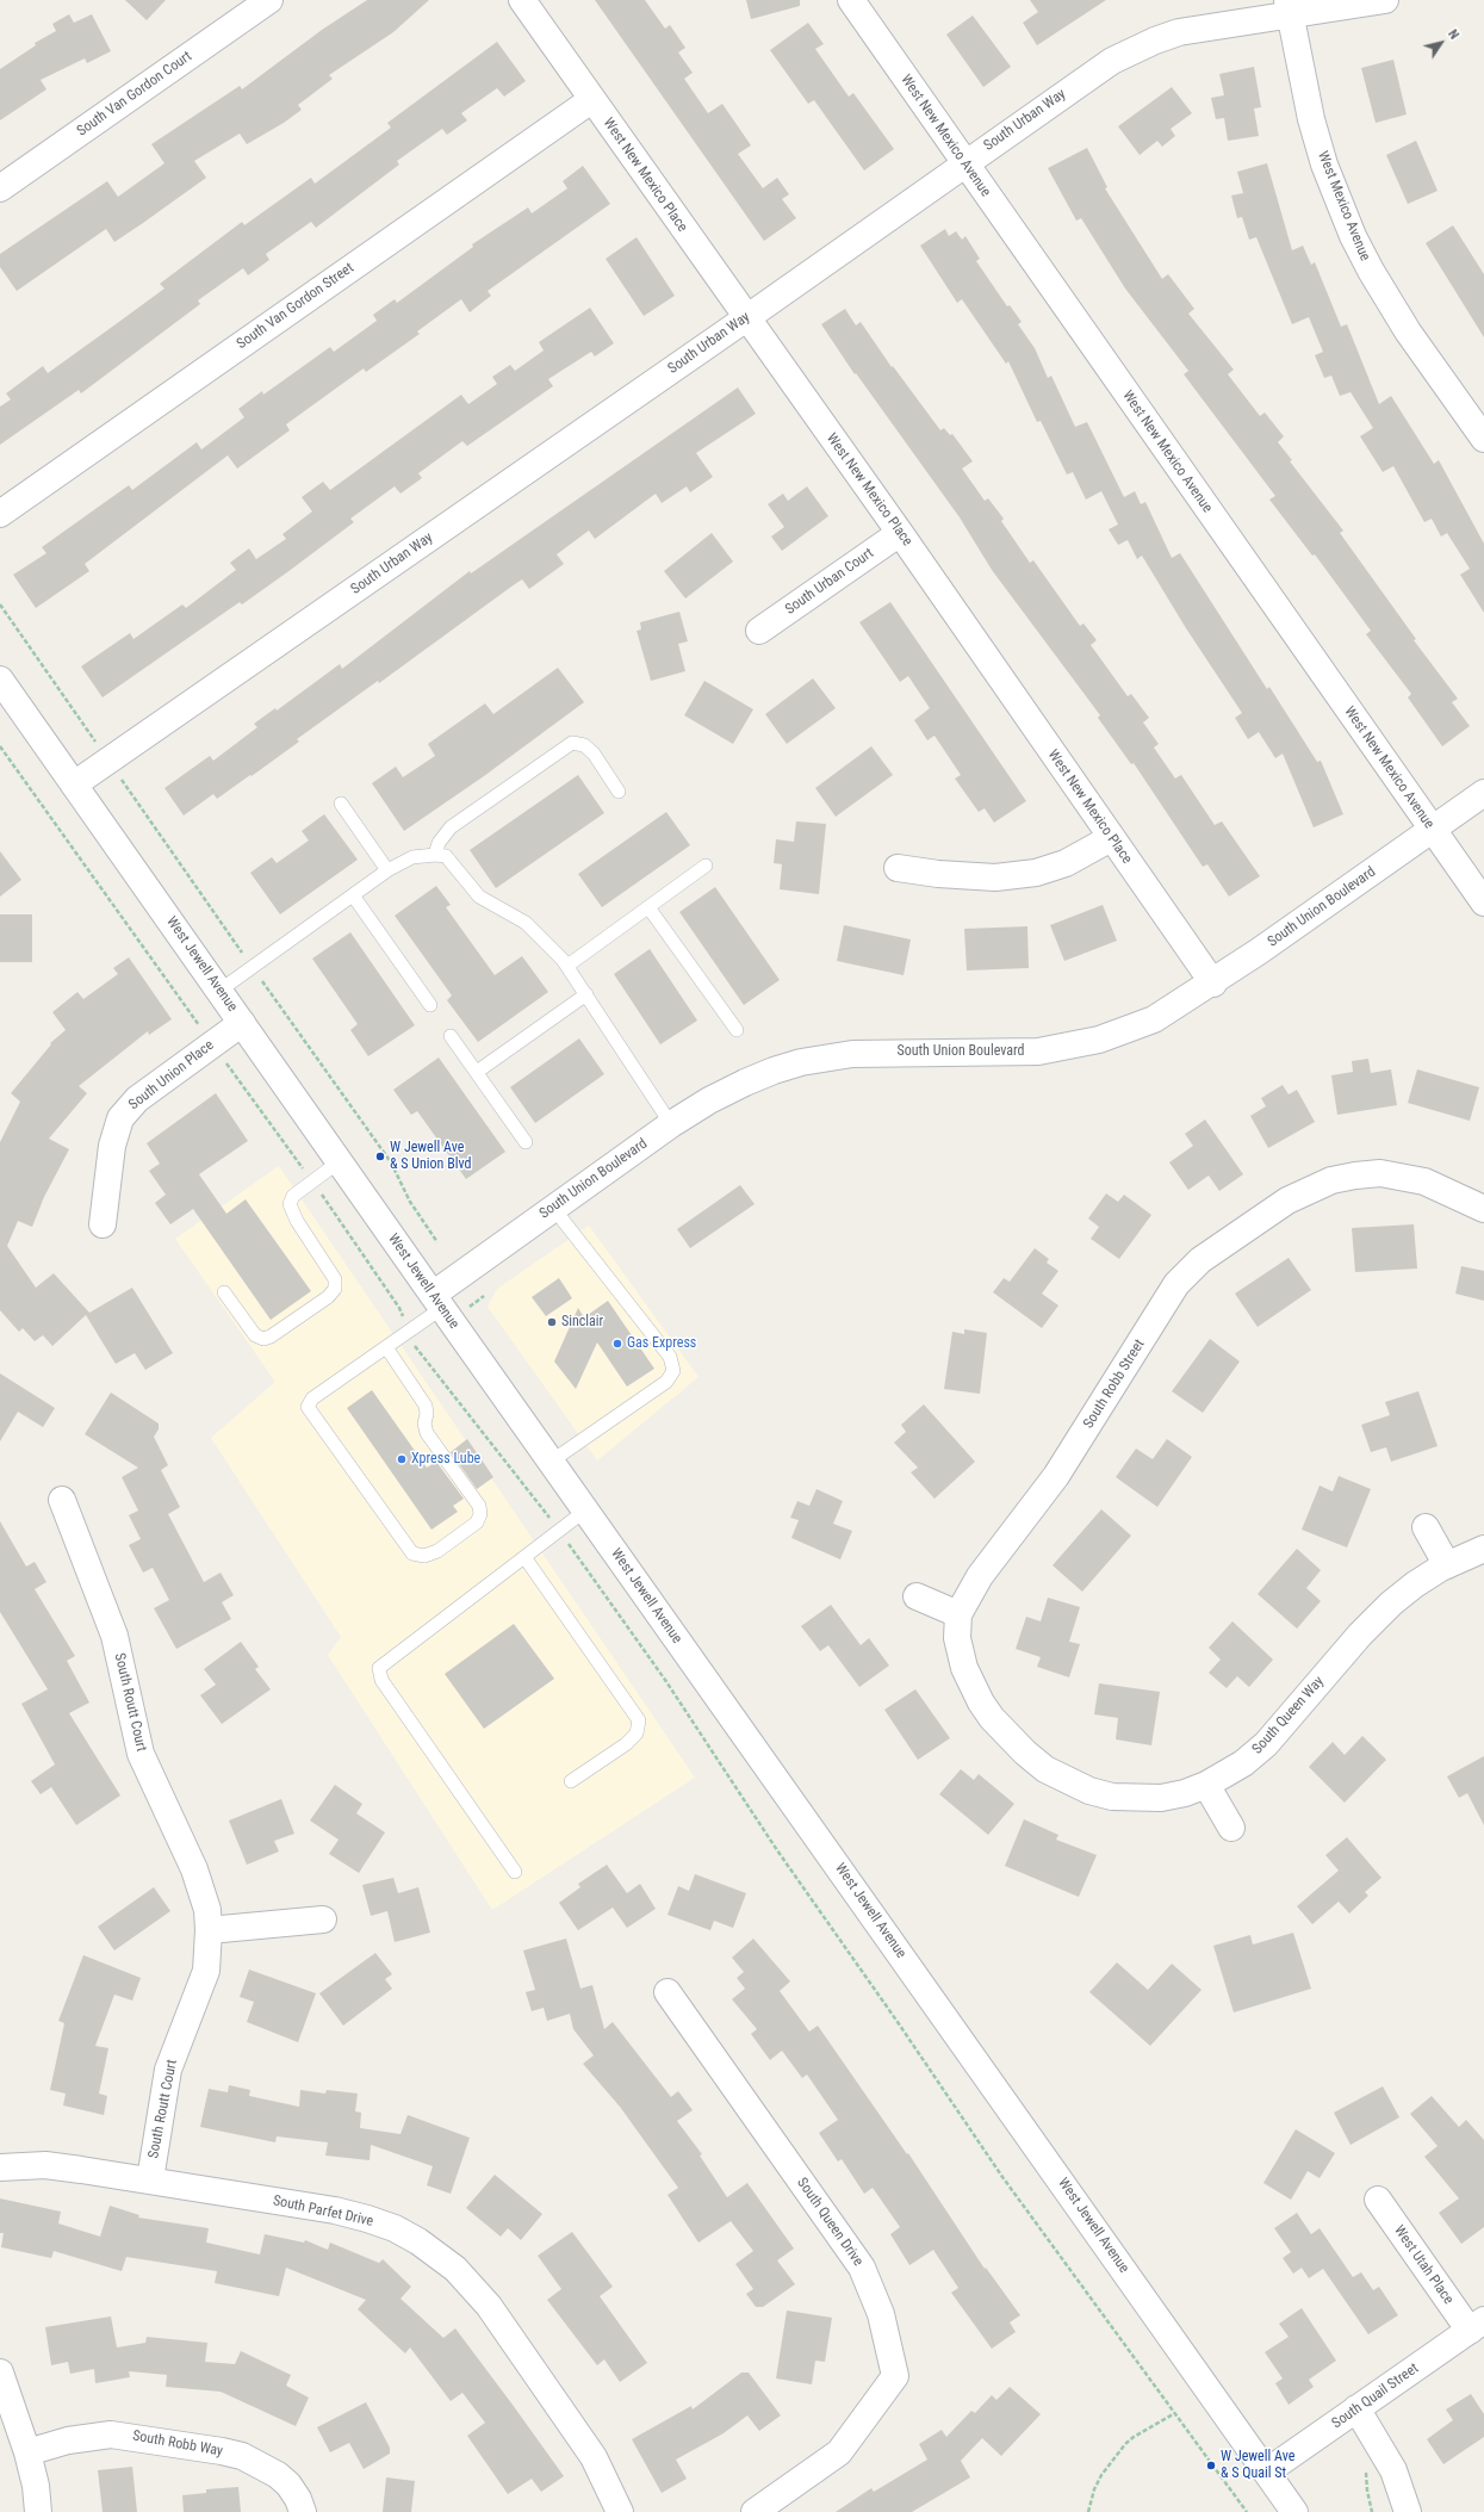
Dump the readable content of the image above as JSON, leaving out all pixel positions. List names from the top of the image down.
{
  "streets": {
    "street": [
      "South Van Gordon Court",
      "South Urban Way",
      "West New Mexico Avenue",
      "West New Mexico Place",
      "West Mexico Avenue",
      "South Van Gordon Street",
      "South Urban Court",
      "South Union Boulevard",
      "West Jewell Avenue",
      "South Union Place",
      "South Robb Street",
      "South Routt Court",
      "South Queen Way",
      "South Parfet Drive",
      "South Queen Drive",
      "West Utah Place",
      "South Quail Street",
      "South Robb Way"
    ]
  },
  "crossings": [
    ["South Urban Way", "West New Mexico Avenue"],
    ["South Urban Way", "West New Mexico Place"],
    ["South Urban Way", "West Mexico Avenue"],
    ["South Urban Way", "West Jewell Avenue"],
    ["West New Mexico Avenue", "South Union Boulevard"],
    ["West New Mexico Place", "South Van Gordon Street"],
    ["West New Mexico Place", "South Urban Court"],
    ["West New Mexico Place", "South Union Boulevard"],
    ["South Union Boulevard", "West Jewell Avenue"],
    ["West Jewell Avenue", "South Union Place"],
    ["West Jewell Avenue", "South Quail Street"],
    ["South Robb Street", "South Queen Way"],
    ["South Routt Court", "South Parfet Drive"],
    ["West Utah Place", "South Quail Street"]
  ],
  "places": [
    "W Jewell Ave & S Union Blvd",
    "Sinclair",
    "Gas Express",
    "Xpress Lube",
    "W Jewell Ave & S Quail St"
  ],
  "north": "top right"
}
